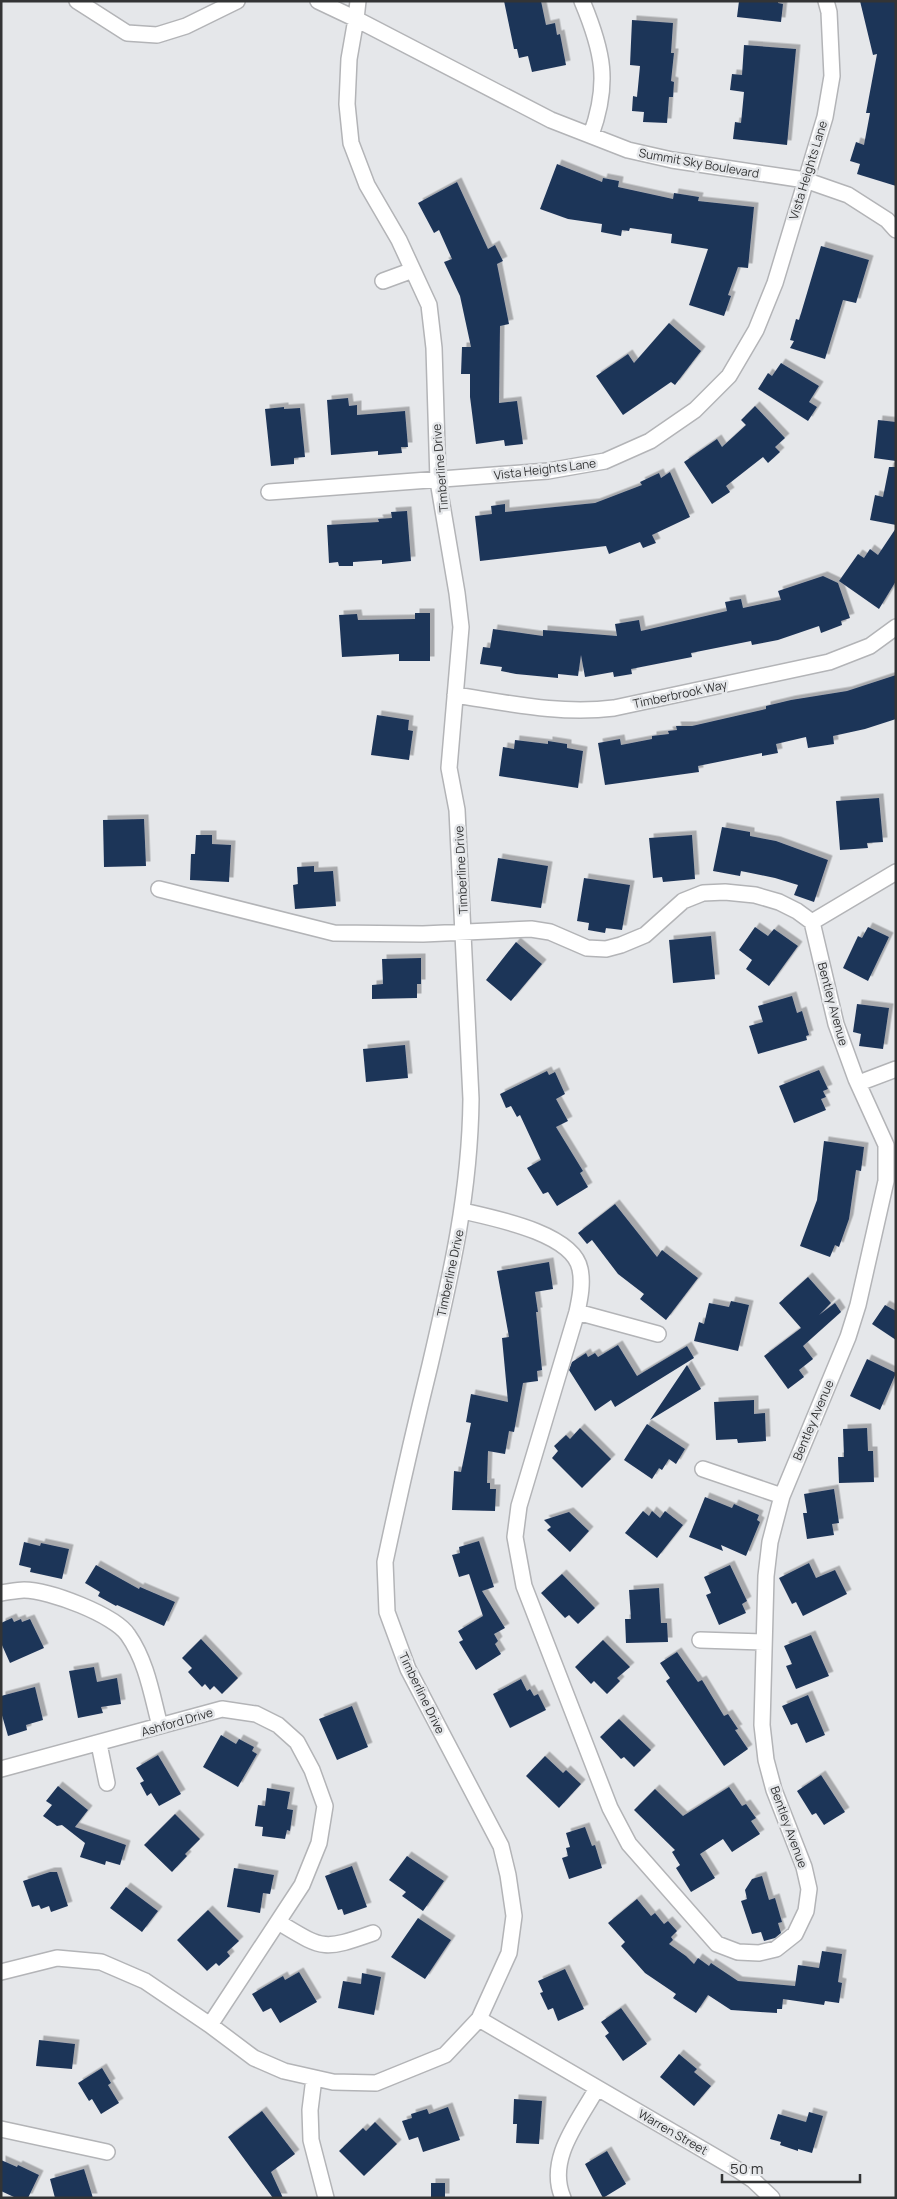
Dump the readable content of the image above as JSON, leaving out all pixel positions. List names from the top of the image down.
{
  "streets": {
    "street": [
      "Summit Sky Boulevard",
      "Vista Heights Lane",
      "Timberline Drive",
      "Timberbrook Way",
      "Bentley Avenue",
      "Ashford Drive",
      "Warren Street"
    ]
  },
  "crossings": [
    ["Summit Sky Boulevard", "Vista Heights Lane"],
    ["Summit Sky Boulevard", "Timberline Drive"],
    ["Vista Heights Lane", "Timberline Drive"],
    ["Timberline Drive", "Timberbrook Way"],
    ["Timberline Drive", "Bentley Avenue"],
    ["Timberline Drive", "Ashford Drive"],
    ["Timberline Drive", "Warren Street"]
  ],
  "scale_bar": "50 m"
}
